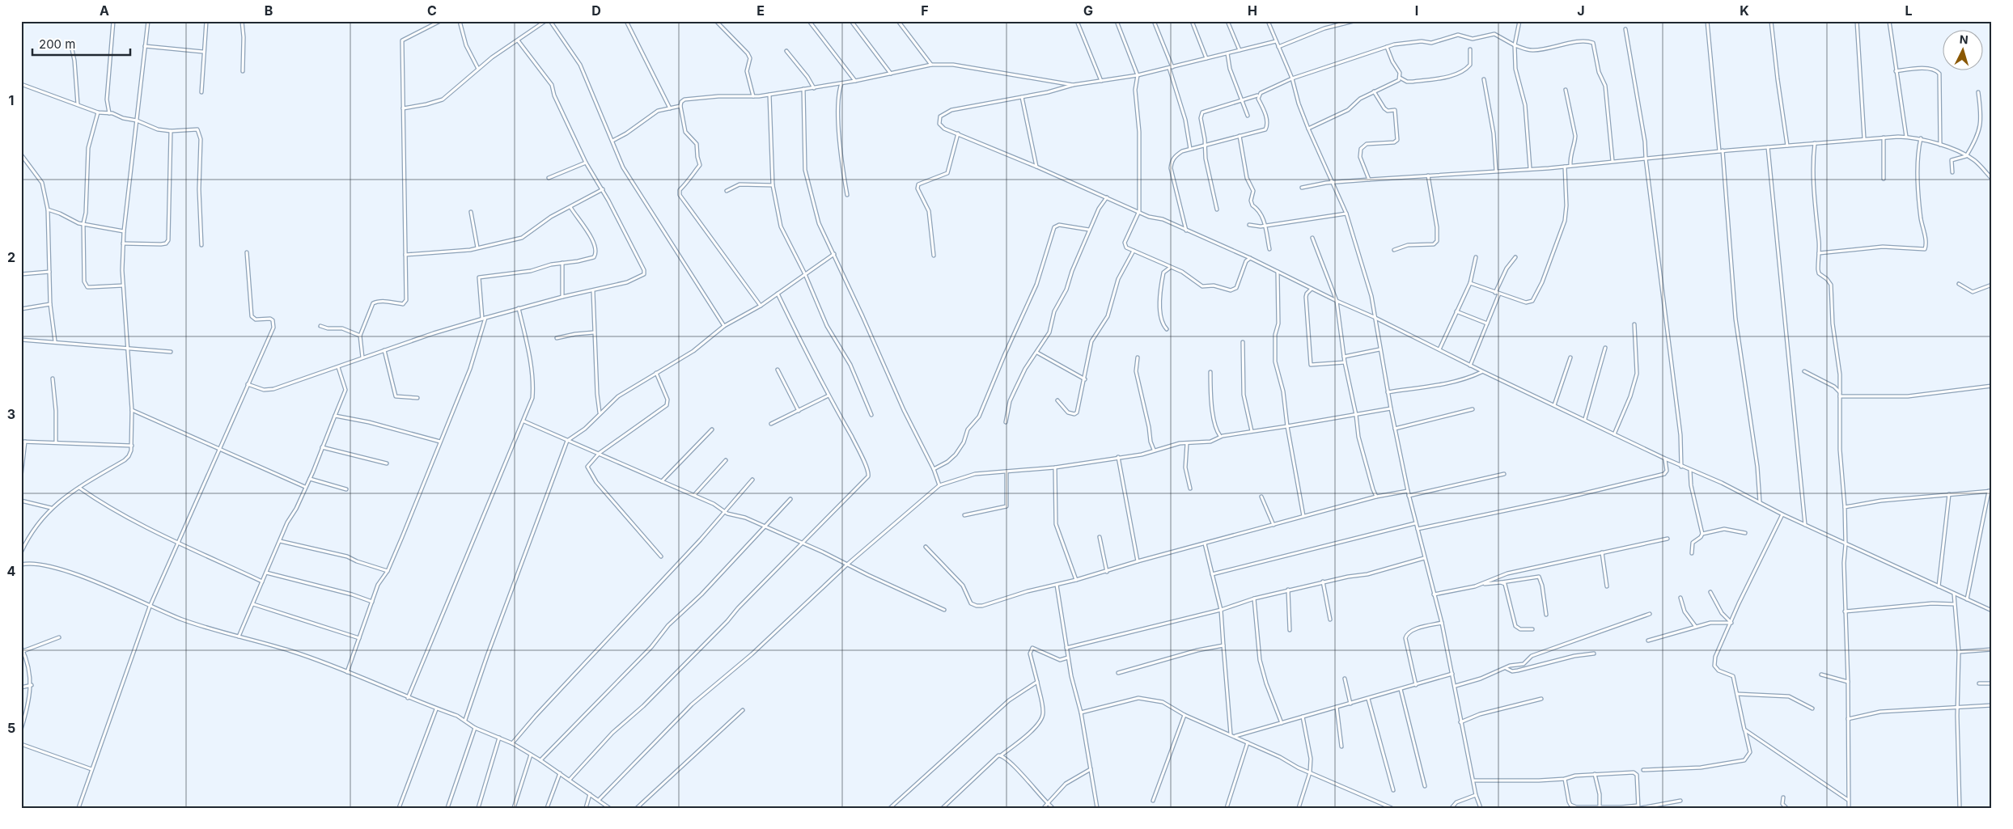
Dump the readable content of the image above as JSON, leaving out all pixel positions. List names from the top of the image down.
{
  "scale_bar": "200 m",
  "north": "top",
  "grid": {
    "columns": [
      "A",
      "B",
      "C",
      "D",
      "E",
      "F",
      "G",
      "H",
      "I",
      "J",
      "K",
      "L"
    ],
    "rows": [
      "1",
      "2",
      "3",
      "4",
      "5"
    ]
  }
}
